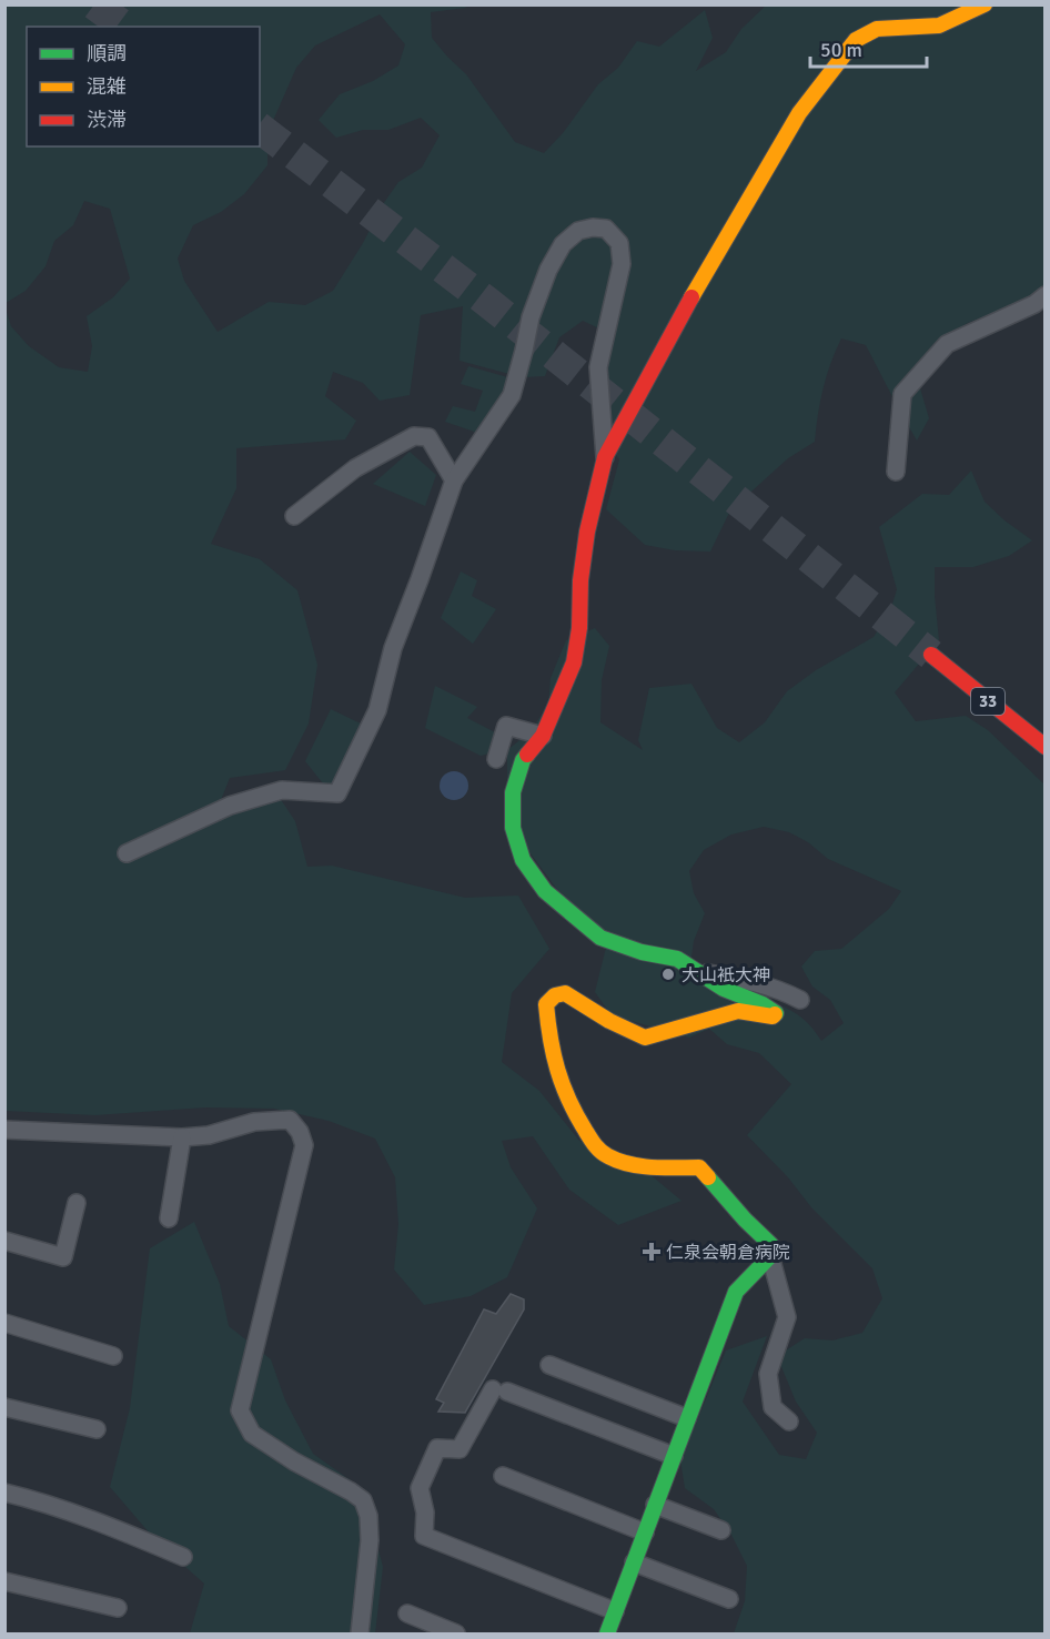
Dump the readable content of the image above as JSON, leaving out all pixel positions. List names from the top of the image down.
{
  "streets": {
    "main road": ["33"]
  },
  "places": {
    "other": ["大山衹大神"],
    "health": ["仁泉会朝倉病院"]
  },
  "legend": ["順調", "混雑", "渋滞"],
  "scale_bar": "50 m"
}
